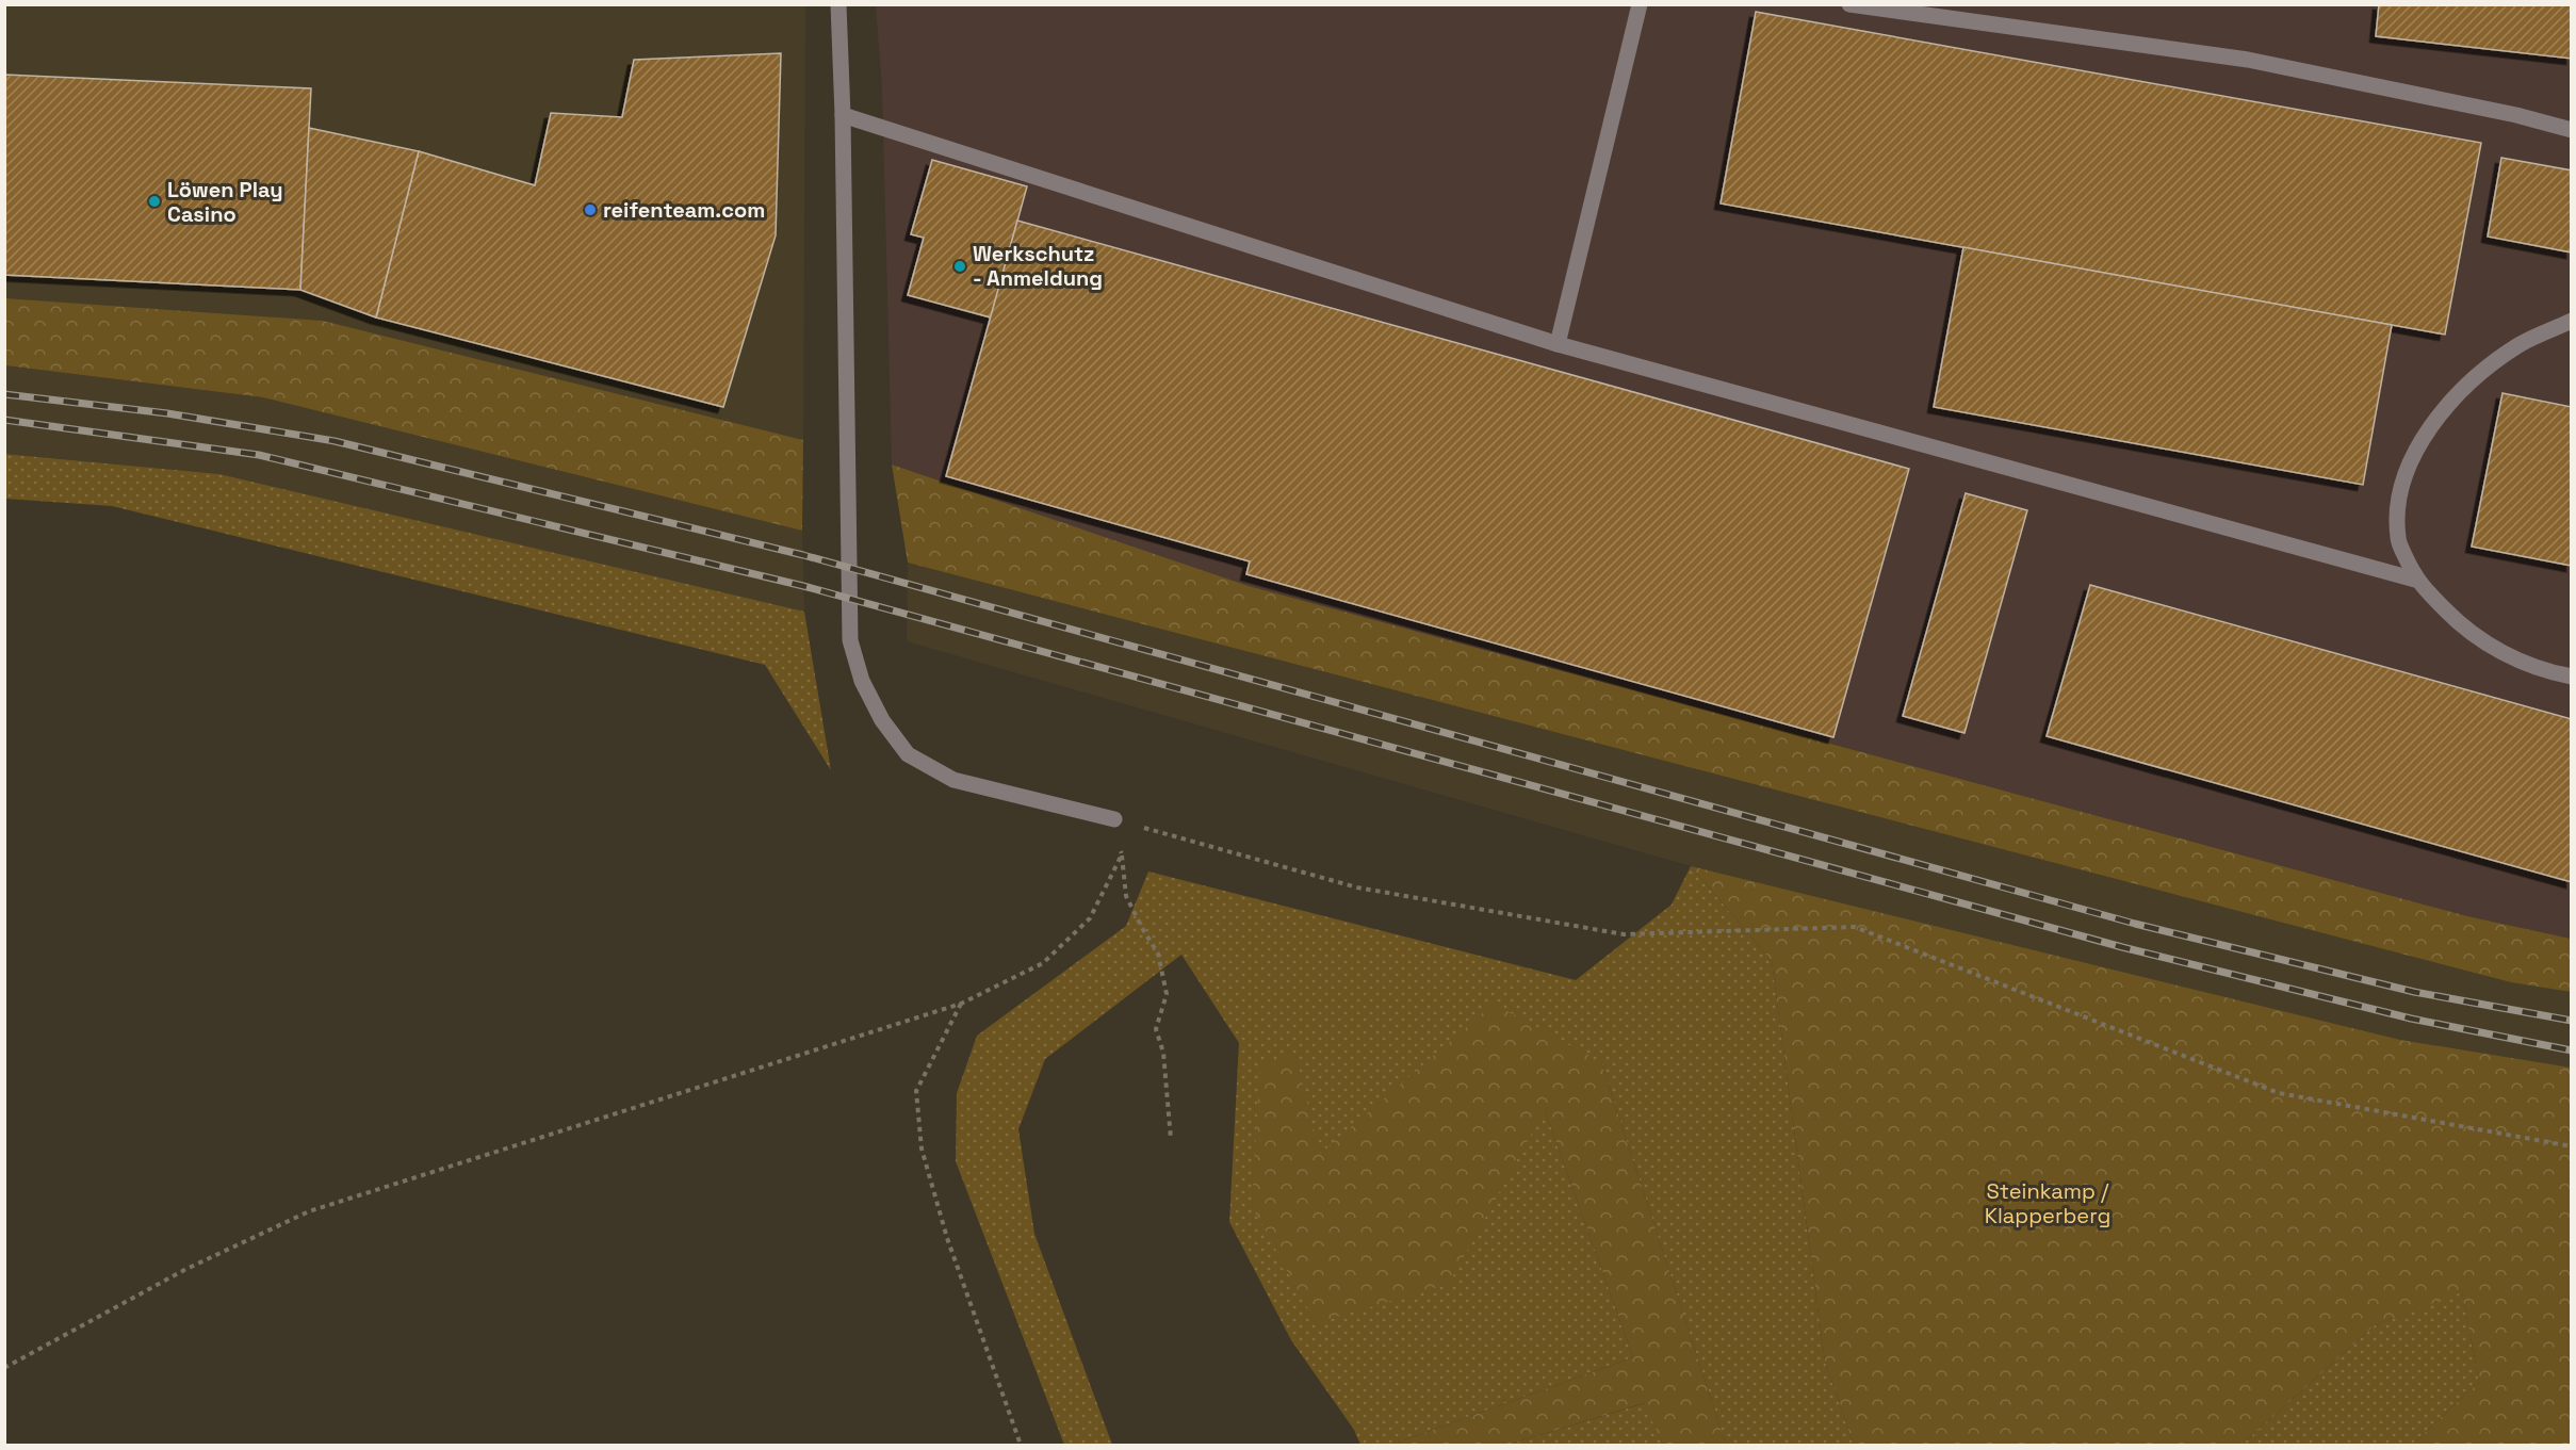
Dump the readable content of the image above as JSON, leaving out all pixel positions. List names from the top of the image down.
{
  "parks": ["Steinkamp / Klapperberg"],
  "places": ["Löwen Play Casino", "reifenteam.com", "Werkschutz - Anmeldung"]
}
